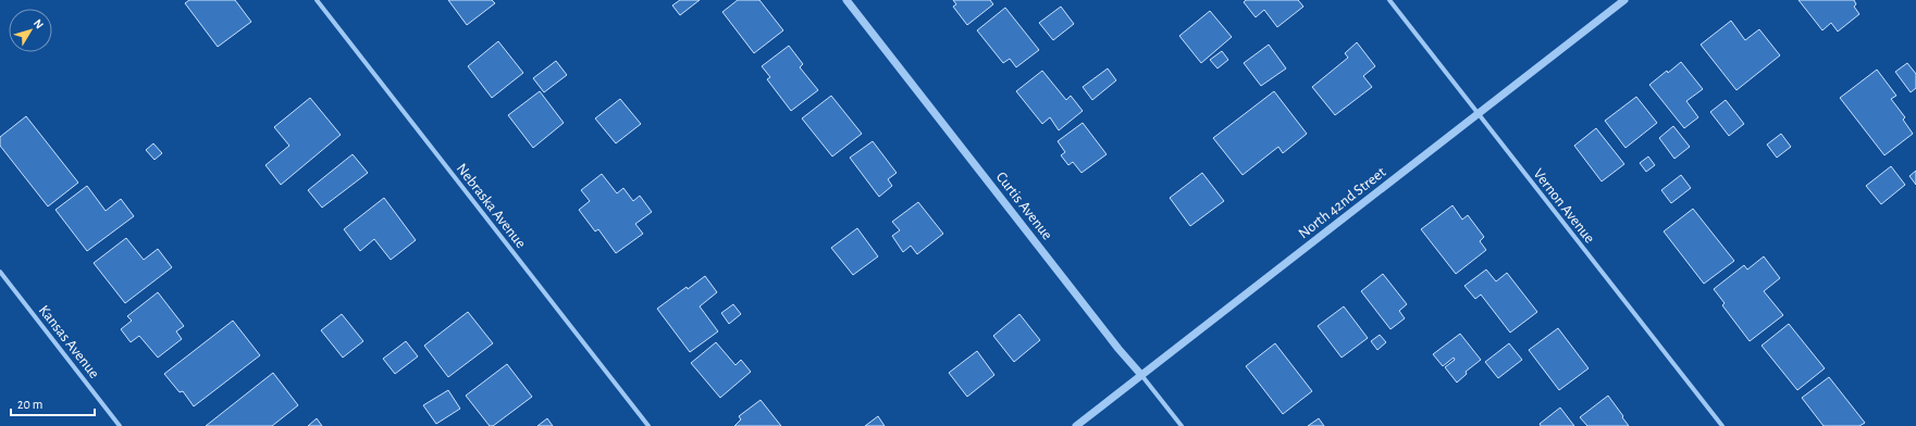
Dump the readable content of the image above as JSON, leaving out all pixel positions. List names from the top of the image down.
{
  "streets": {
    "street": [
      "North 42nd Street",
      "Nebraska Avenue",
      "Curtis Avenue",
      "Vernon Avenue",
      "Kansas Avenue"
    ]
  },
  "crossings": [
    ["North 42nd Street", "Curtis Avenue"],
    ["North 42nd Street", "Vernon Avenue"]
  ],
  "scale_bar": "20 m",
  "north": "top right"
}
